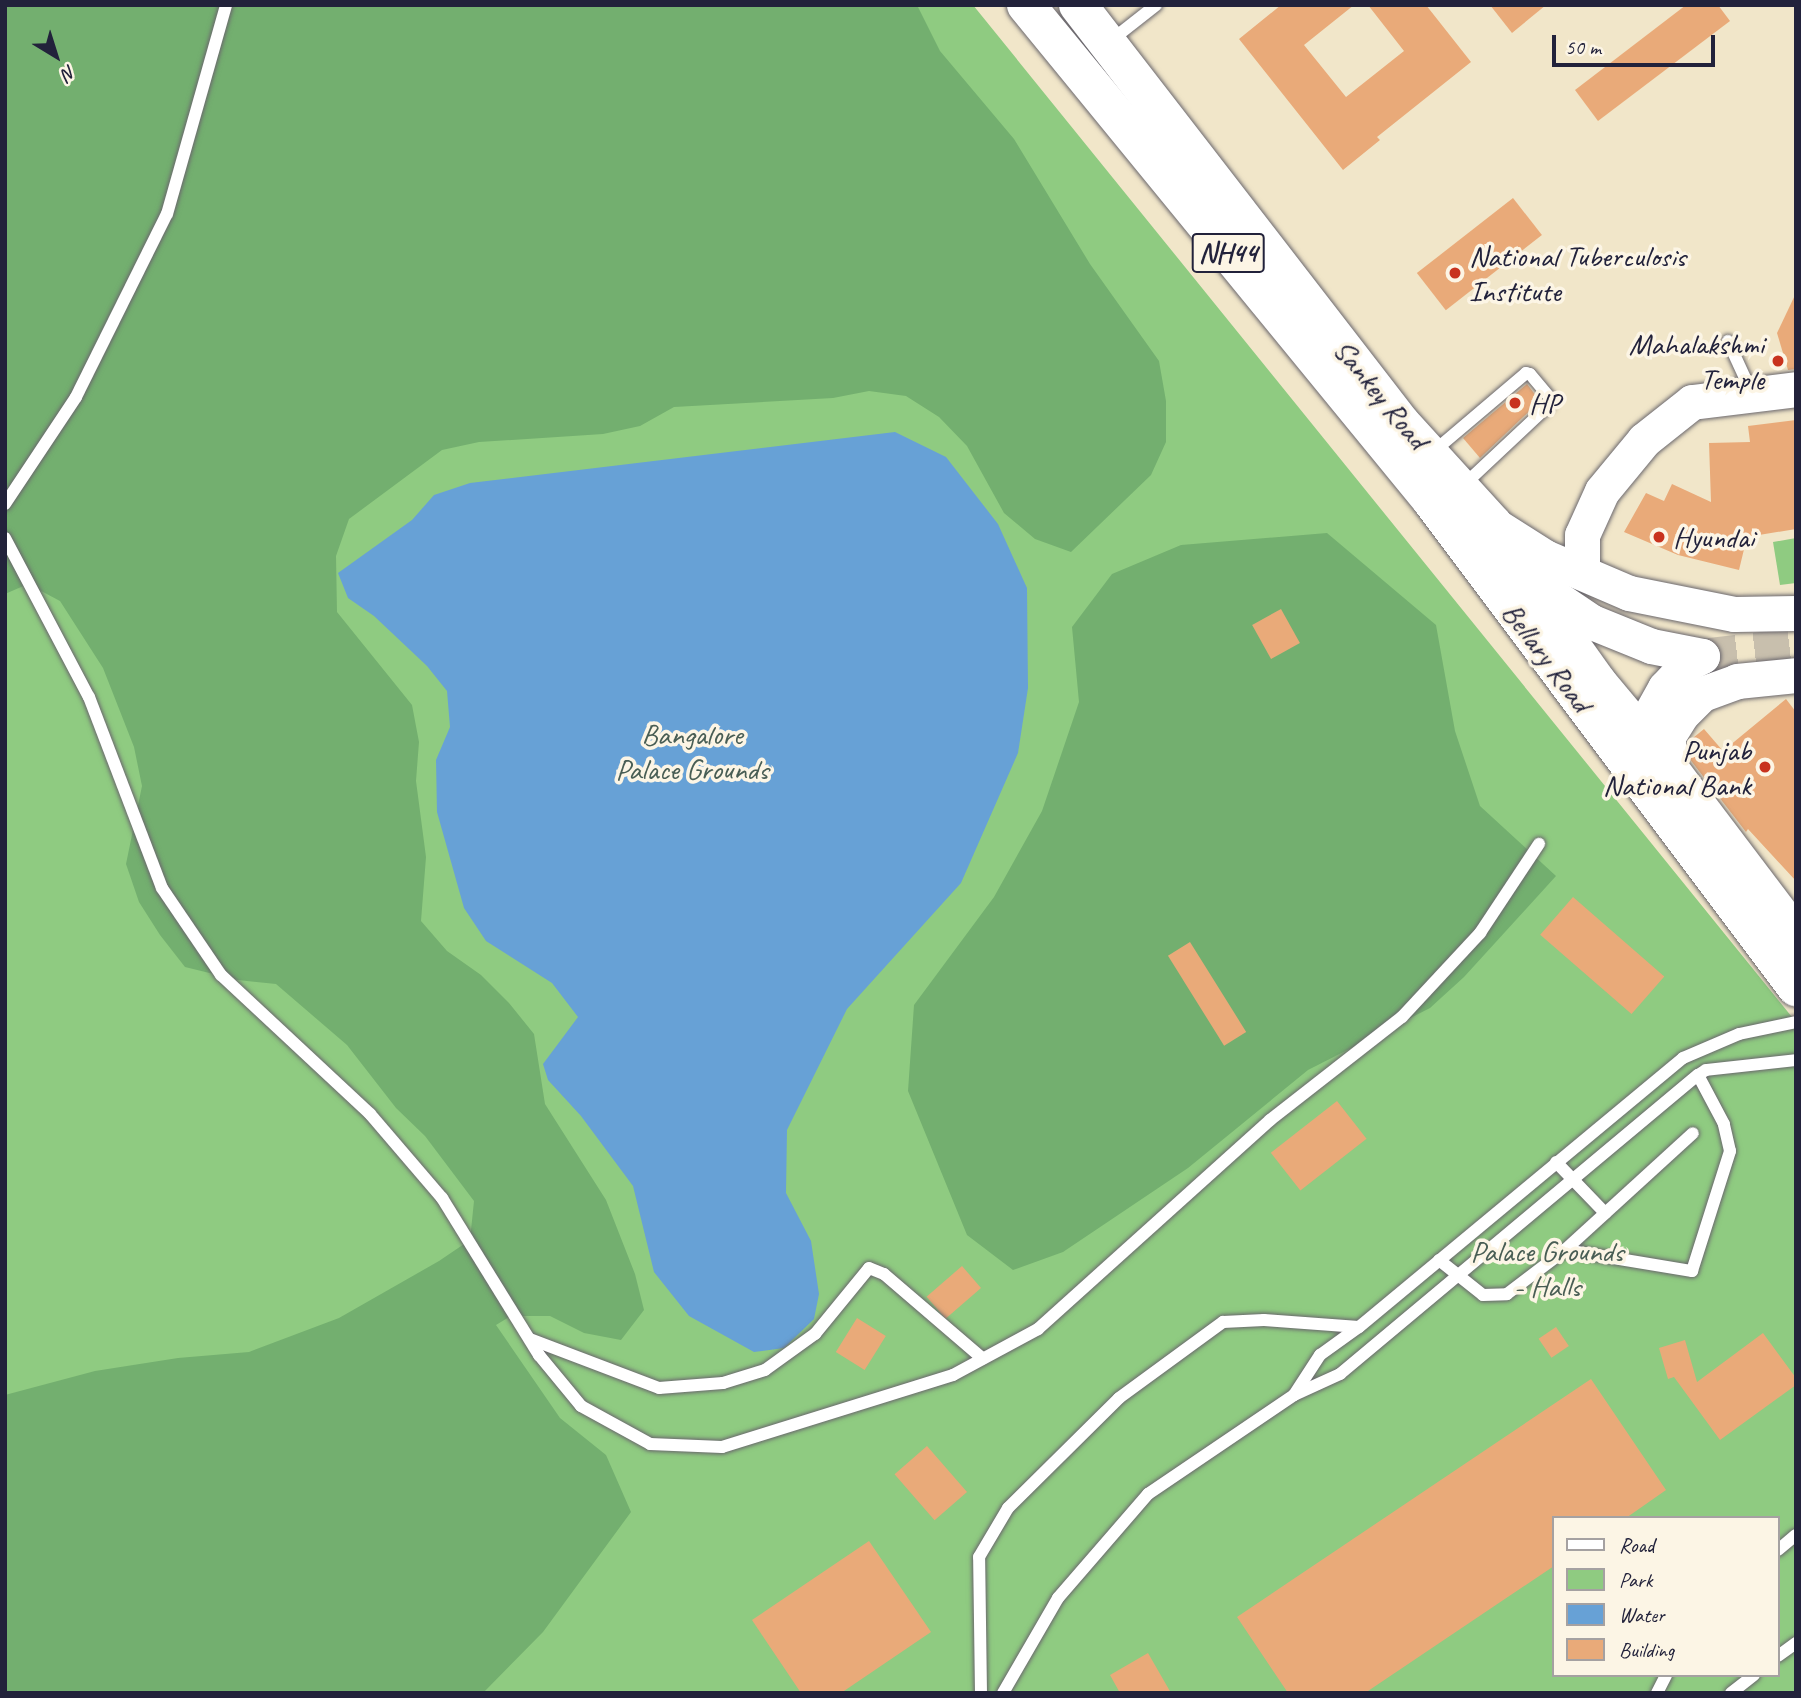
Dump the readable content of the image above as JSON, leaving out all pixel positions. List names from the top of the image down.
{
  "streets": {
    "main road": ["NH44", "Sankey Road", "Bellary Road"]
  },
  "crossings": [
    ["Sankey Road", "Bellary Road"]
  ],
  "parks": ["Bangalore Palace Grounds", "Palace Grounds - Halls"],
  "places": [
    "National Tuberculosis Institute",
    "Mahalakshmi Temple",
    "HP",
    "Hyundai",
    "Punjab National Bank"
  ],
  "legend": [
    "Road",
    "Park",
    "Water",
    "Building"
  ],
  "scale_bar": "50 m",
  "north": "bottom right"
}
